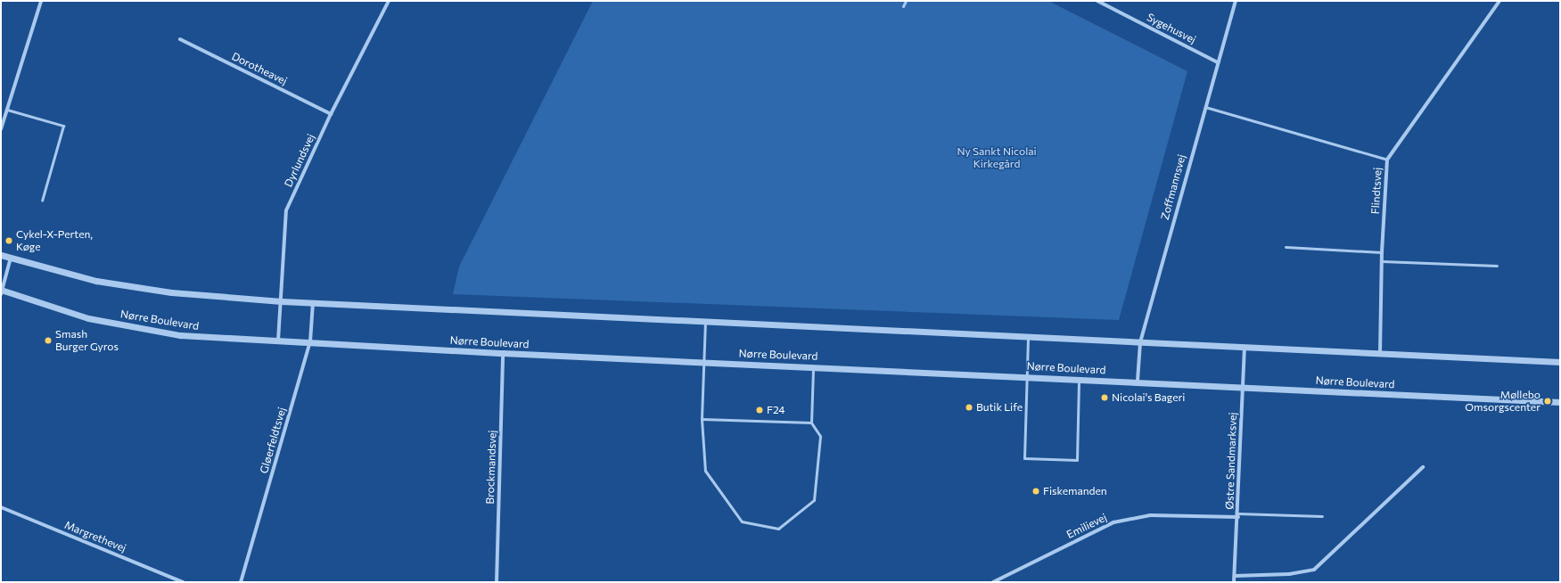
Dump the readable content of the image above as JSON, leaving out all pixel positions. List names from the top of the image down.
{
  "streets": {
    "street": [
      "Sygehusvej",
      "Dorotheavej",
      "Dyrlundsvej",
      "Zoffmannsvej",
      "Flindtsvej",
      "Nørre Boulevard",
      "Gløerfeldtsvej",
      "Østre Sandmarksvej",
      "Brockmandsvej",
      "Emilievej",
      "Margrethevej"
    ]
  },
  "crossings": [
    ["Sygehusvej", "Zoffmannsvej"],
    ["Dorotheavej", "Dyrlundsvej"],
    ["Dyrlundsvej", "Nørre Boulevard"],
    ["Zoffmannsvej", "Nørre Boulevard"],
    ["Nørre Boulevard", "Gløerfeldtsvej"],
    ["Nørre Boulevard", "Østre Sandmarksvej"],
    ["Nørre Boulevard", "Brockmandsvej"],
    ["Østre Sandmarksvej", "Emilievej"]
  ],
  "parks": ["Ny Sankt Nicolai Kirkegård"],
  "places": [
    "Cykel-X-Perten, Køge",
    "Smash Burger Gyros",
    "Nicolai's Bageri",
    "Møllebo Omsorgscenter",
    "Butik Life",
    "F24",
    "Fiskemanden"
  ]
}
